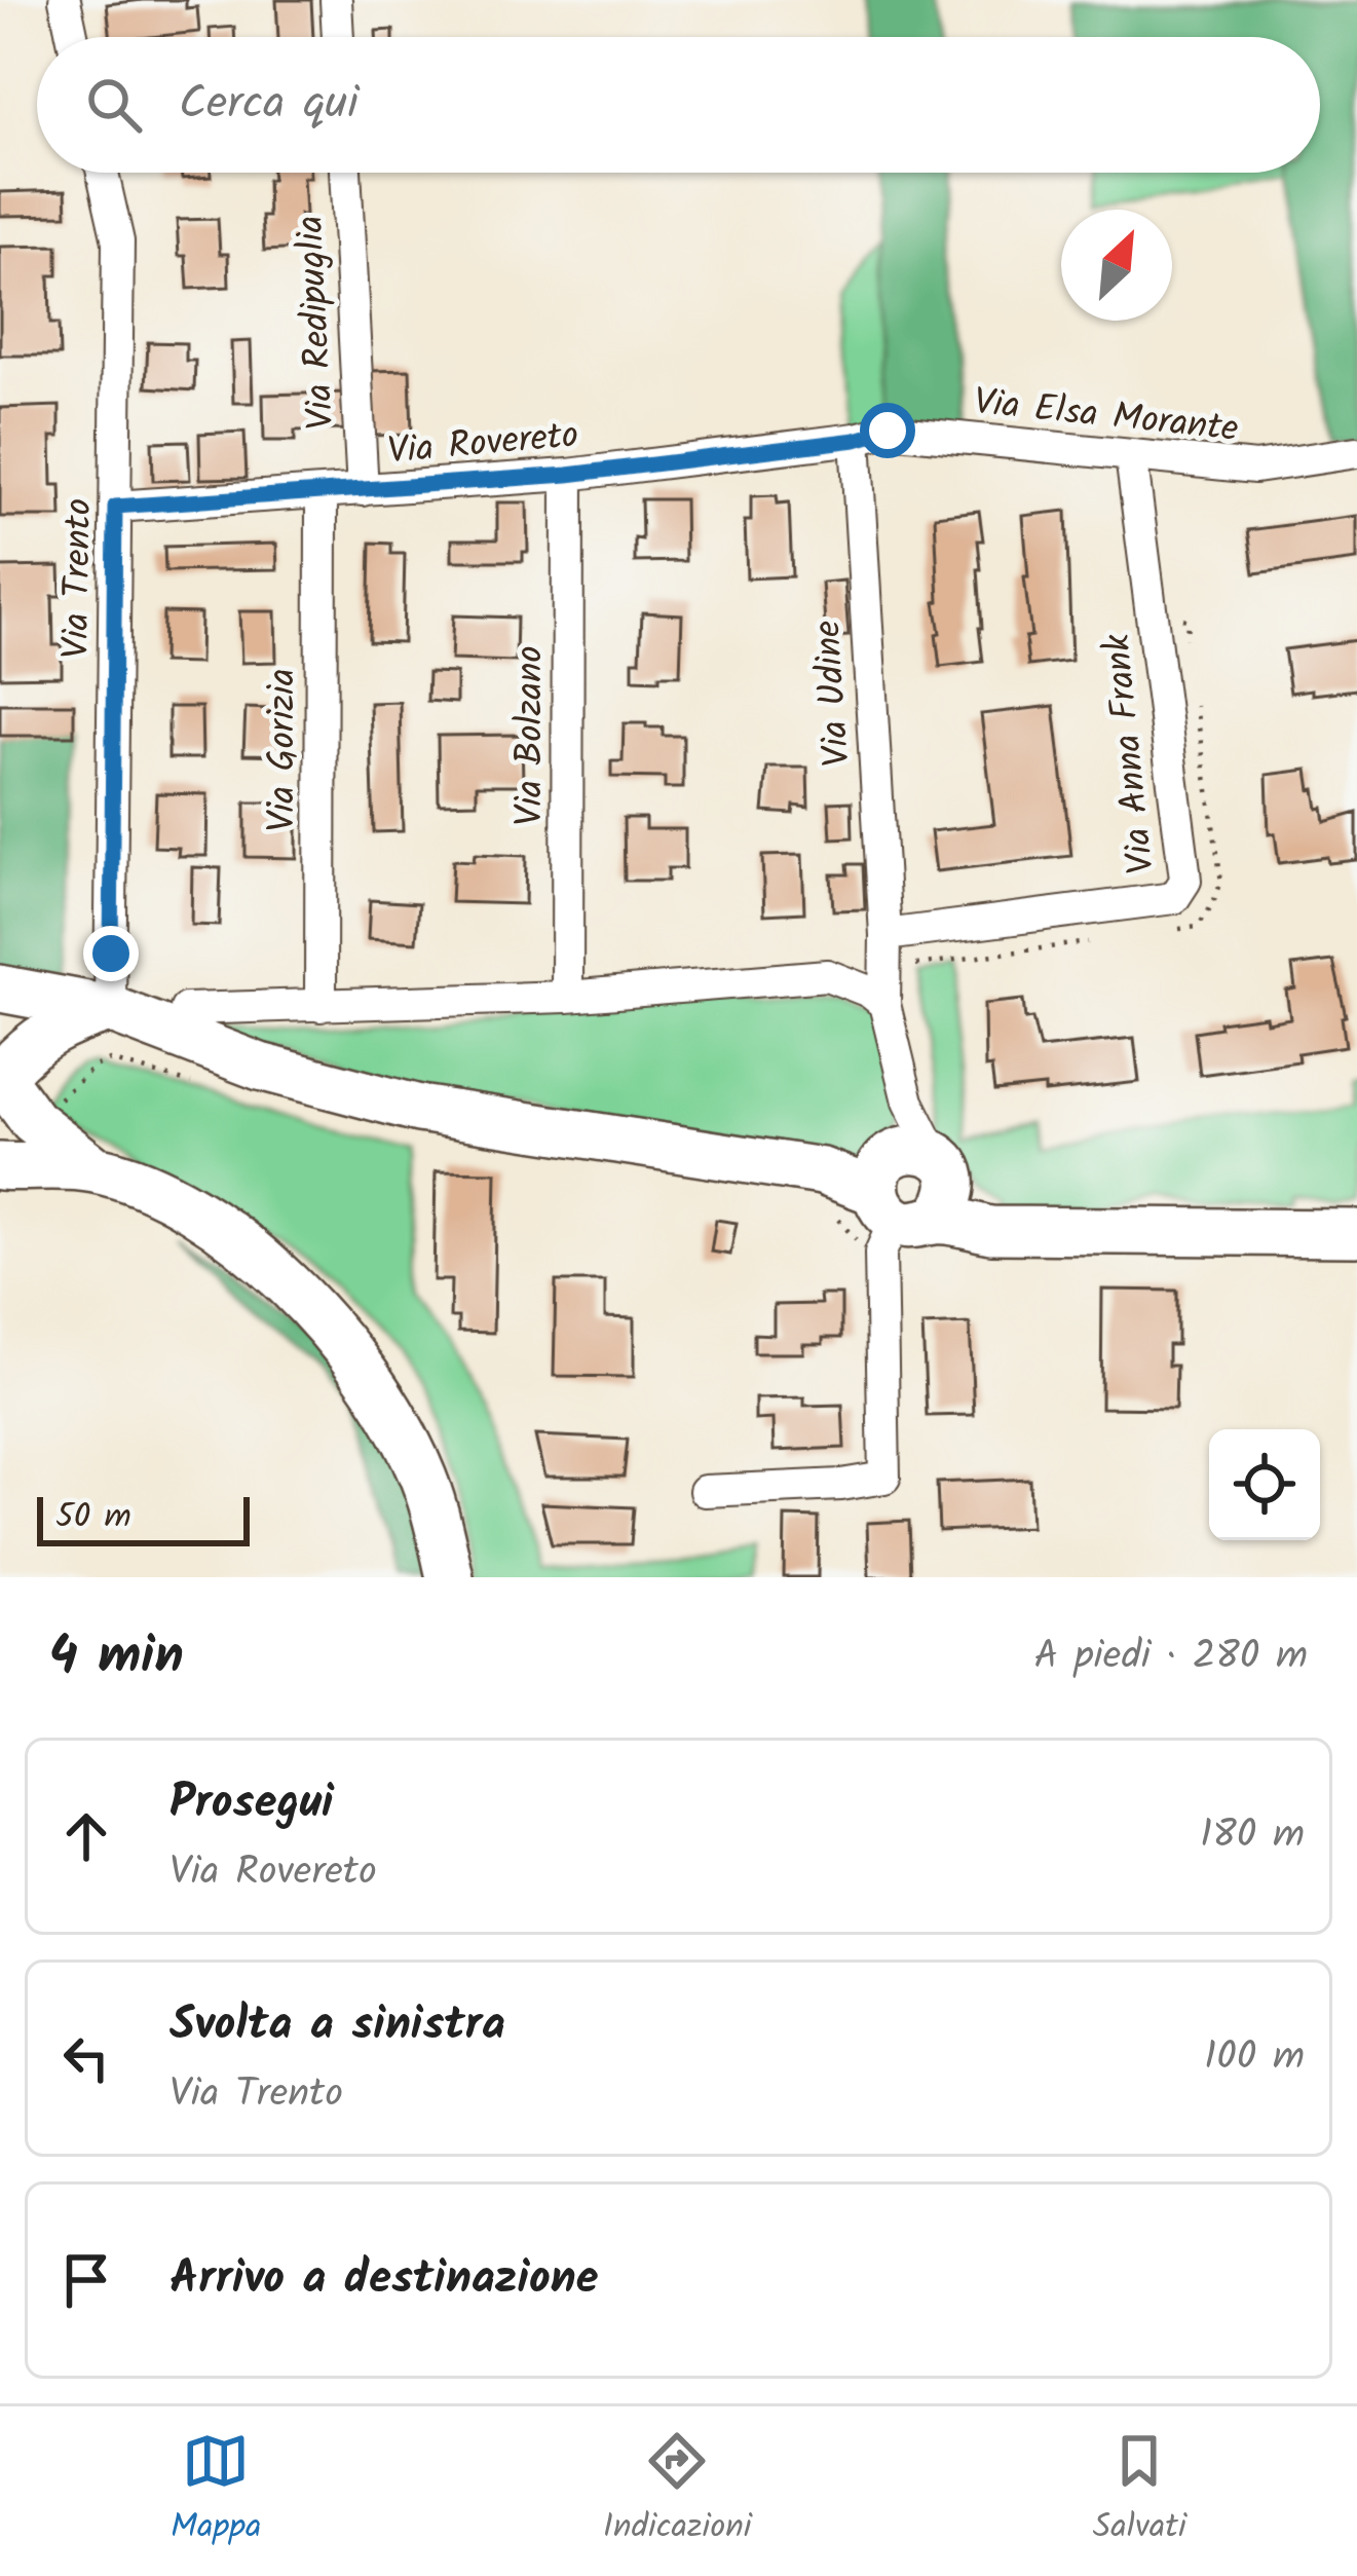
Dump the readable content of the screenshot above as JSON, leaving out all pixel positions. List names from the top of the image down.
{
  "streets": {
    "street": [
      "Via Redipuglia",
      "Via Elsa Morante",
      "Via Rovereto",
      "Via Trento",
      "Via Udine",
      "Via Bolzano",
      "Via Gorizia",
      "Via Anna Frank"
    ]
  },
  "crossings": [
    ["Via Redipuglia", "Via Rovereto"],
    ["Via Elsa Morante", "Via Rovereto"],
    ["Via Elsa Morante", "Via Udine"],
    ["Via Elsa Morante", "Via Anna Frank"],
    ["Via Rovereto", "Via Trento"],
    ["Via Rovereto", "Via Udine"],
    ["Via Rovereto", "Via Bolzano"],
    ["Via Rovereto", "Via Gorizia"],
    ["Via Udine", "Via Anna Frank"]
  ],
  "scale_bar": "50 m",
  "north": "top right",
  "page": {
    "search": "Cerca qui",
    "scale": "50 m",
    "heading": ["4 min", "A piedi · 280 m"],
    "list": [
      ["Prosegui", "Via Rovereto", "180 m"],
      ["Svolta a sinistra", "Via Trento", "100 m"],
      "Arrivo a destinazione"
    ],
    "nav": ["Mappa", "Indicazioni", "Salvati"]
  }
}
